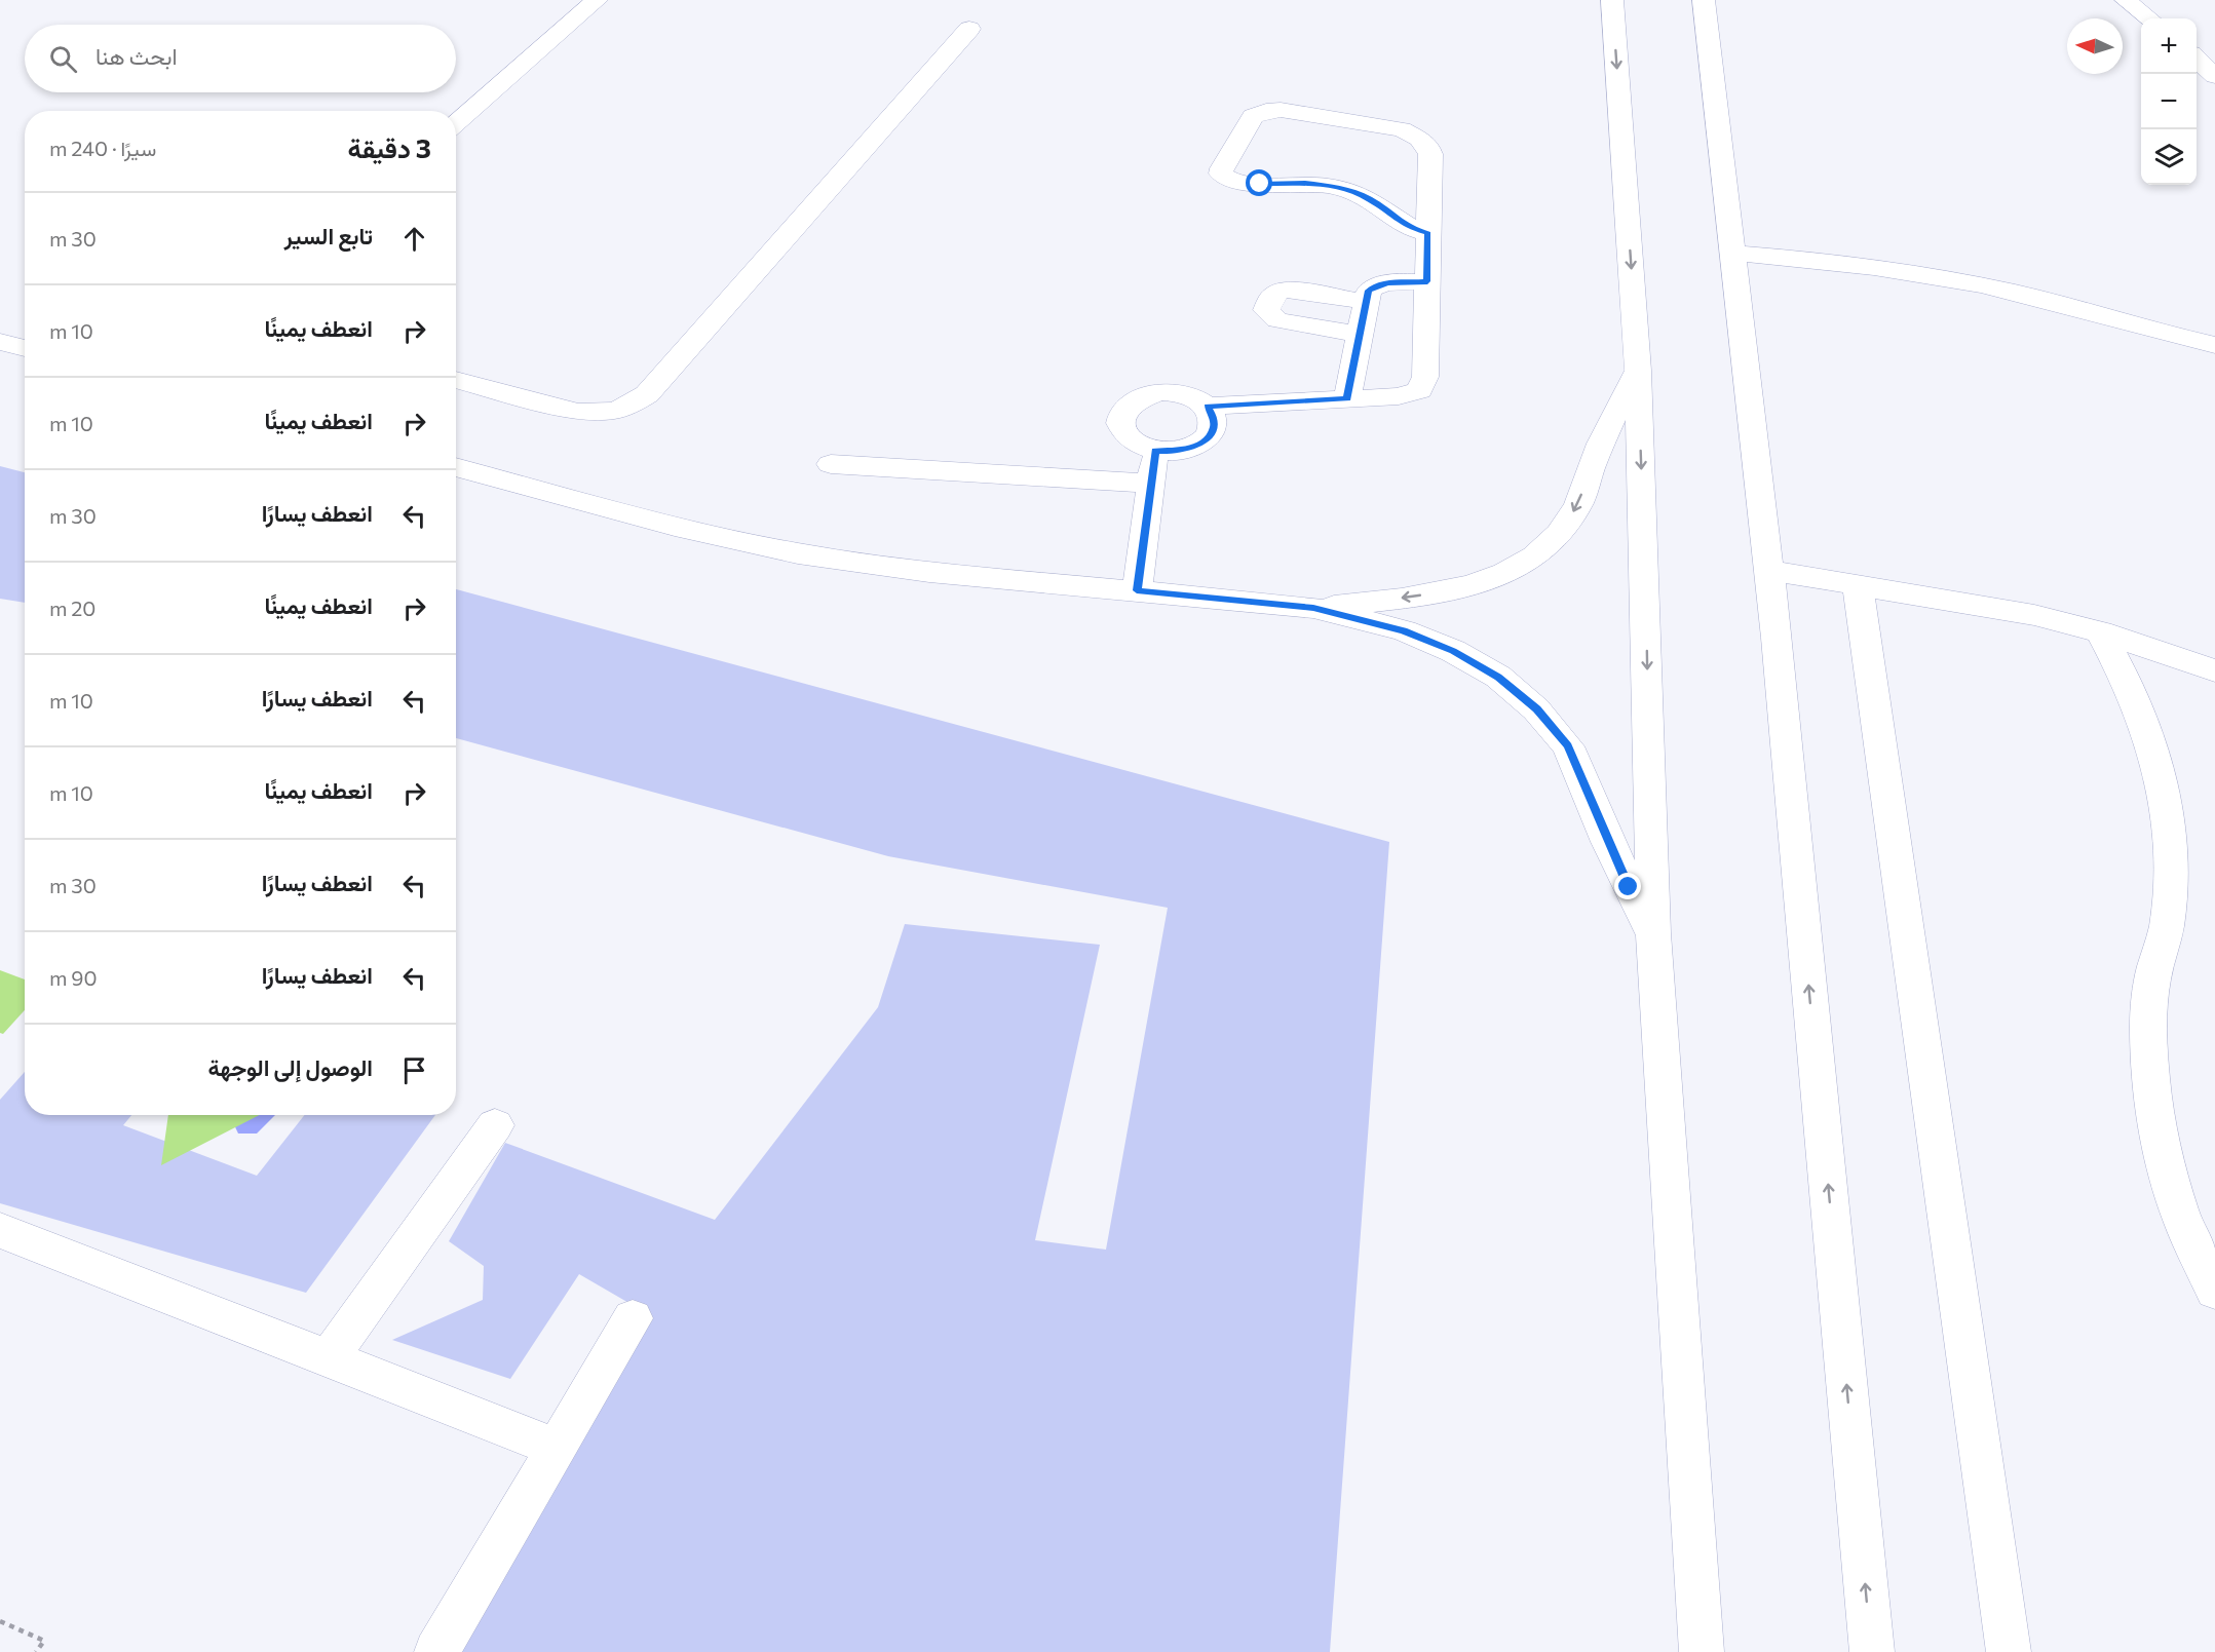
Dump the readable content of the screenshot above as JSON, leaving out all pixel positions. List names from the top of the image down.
{
  "north": "left",
  "page": {
    "map_buttons": ["+", "−"],
    "search": "ابحث هنا",
    "heading": ["3 دقيقة", "سيرًا · 240 m"],
    "list": [
      ["تابع السير", "30 m"],
      ["انعطف يمينًا", "10 m"],
      ["انعطف يمينًا", "10 m"],
      ["انعطف يسارًا", "30 m"],
      ["انعطف يمينًا", "20 m"],
      ["انعطف يسارًا", "10 m"],
      ["انعطف يمينًا", "10 m"],
      ["انعطف يسارًا", "30 m"],
      ["انعطف يسارًا", "90 m"],
      "الوصول إلى الوجهة"
    ]
  }
}
